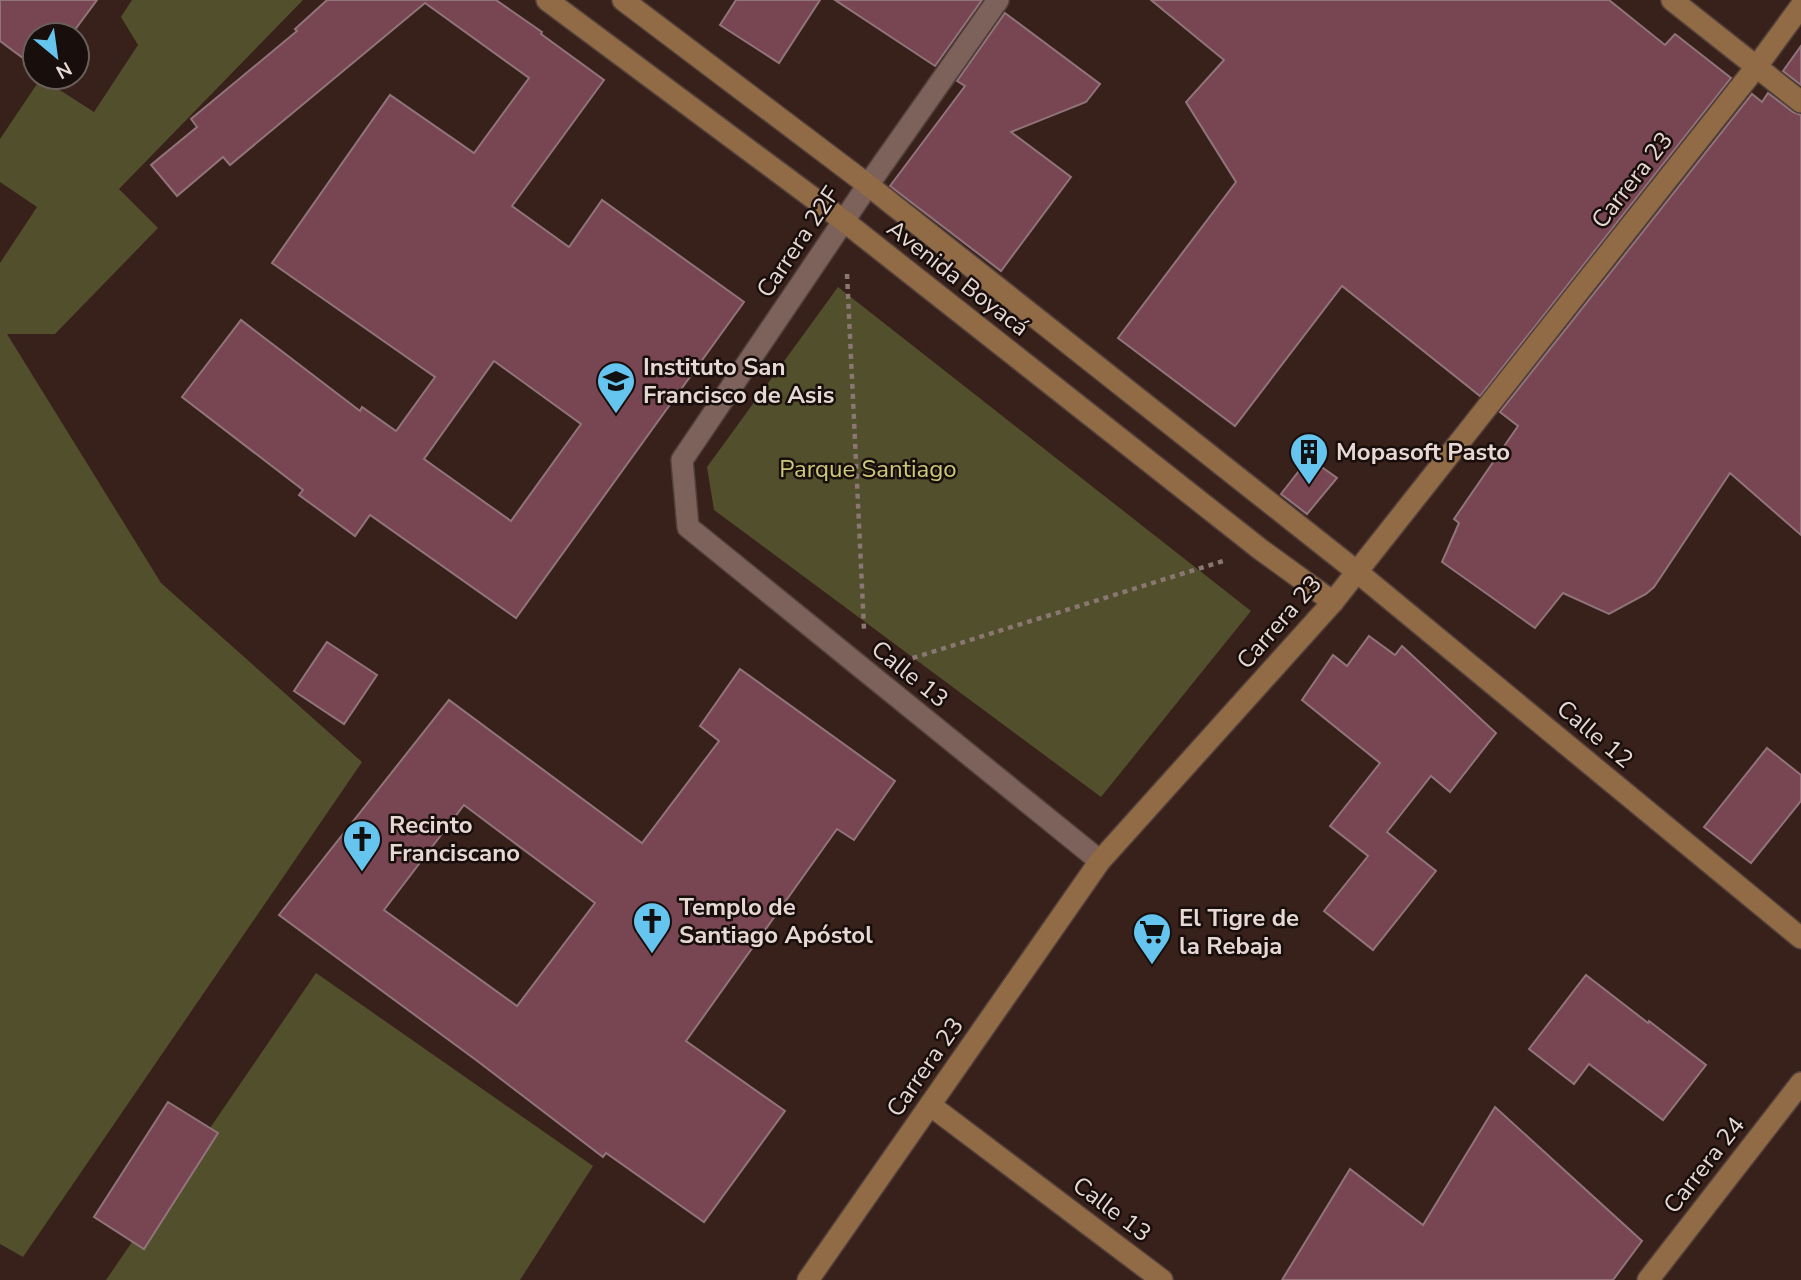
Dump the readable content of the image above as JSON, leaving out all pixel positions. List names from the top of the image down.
{
  "streets": {
    "street": [
      "Carrera 23",
      "Carrera 22F",
      "Avenida Boyacá",
      "Calle 13",
      "Calle 12",
      "Carrera 24"
    ]
  },
  "crossings": [
    ["Carrera 23", "Avenida Boyacá"],
    ["Carrera 23", "Calle 13"],
    ["Carrera 23", "Calle 12"],
    ["Carrera 22F", "Avenida Boyacá"],
    ["Carrera 22F", "Calle 13"],
    ["Avenida Boyacá", "Calle 12"]
  ],
  "parks": ["Parque Santiago"],
  "places": {
    "school or university": ["Instituto San Francisco de Asis"],
    "building": ["Mopasoft Pasto"],
    "church": ["Recinto Franciscano", "Templo de Santiago Apóstol"],
    "supermarket": ["El Tigre de la Rebaja"]
  },
  "north": "bottom right"
}
